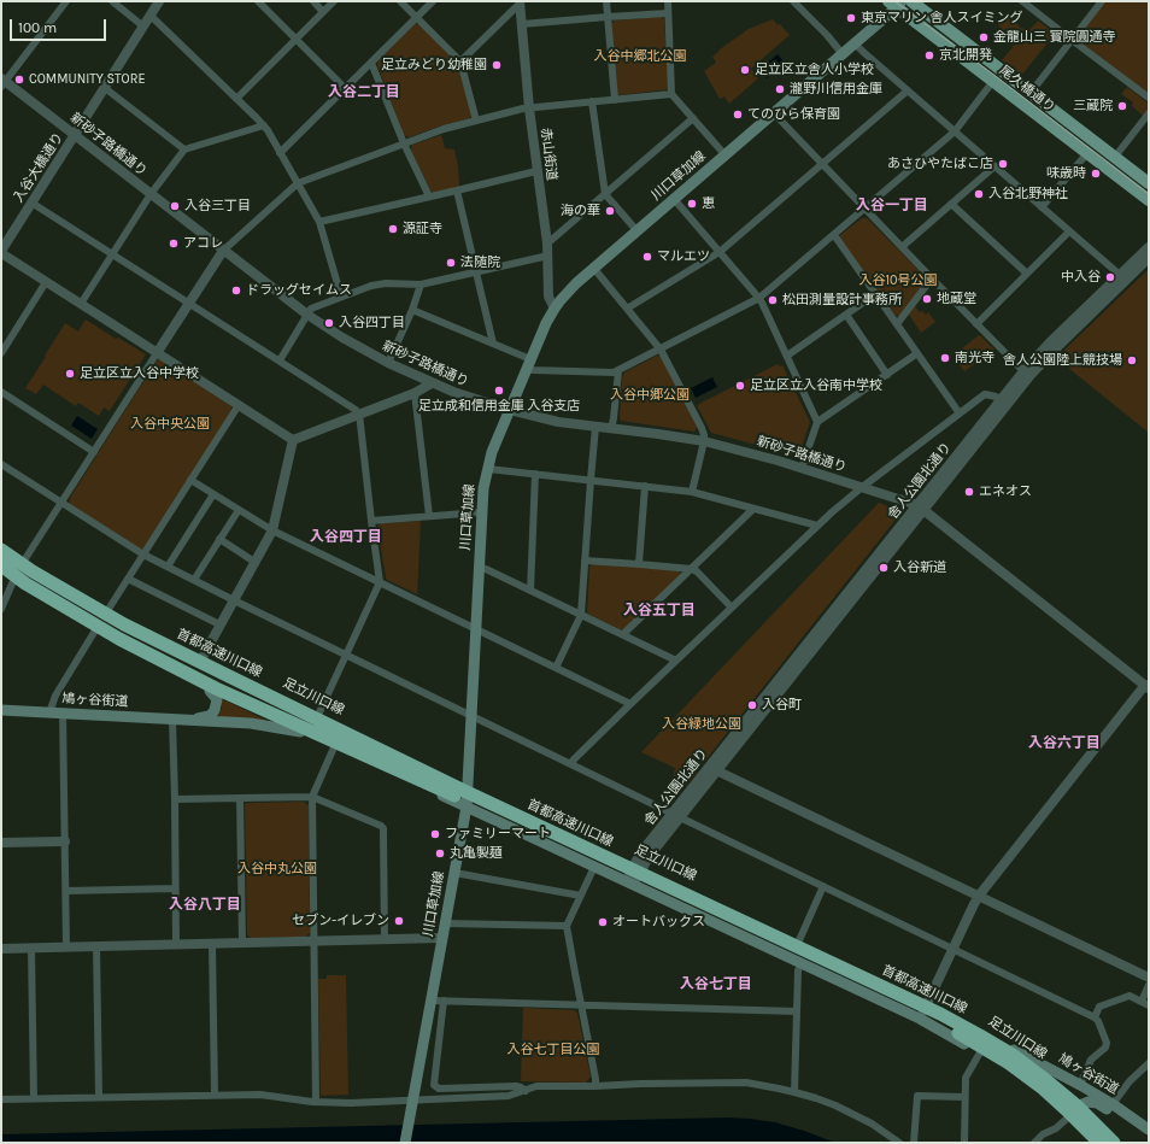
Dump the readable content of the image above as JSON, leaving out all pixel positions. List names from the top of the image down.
{
  "streets": {
    "highway": ["首都高速川口線"],
    "main road": [
      "尾久橋通り",
      "川口草加線",
      "足立川口線",
      "鳩ヶ谷街道"
    ],
    "street": [
      "新砂子路橋通り",
      "赤山街道",
      "入谷大橋通り",
      "舎人公園北通り"
    ]
  },
  "crossings": [
    ["尾久橋通り", "川口草加線"],
    ["新砂子路橋通り", "入谷大橋通り"],
    ["新砂子路橋通り", "川口草加線"],
    ["新砂子路橋通り", "舎人公園北通り"],
    ["赤山街道", "川口草加線"],
    ["川口草加線", "足立川口線"],
    ["舎人公園北通り", "足立川口線"],
    ["首都高速川口線", "足立川口線"],
    ["足立川口線", "鳩ヶ谷街道"]
  ],
  "districts": [
    "入谷二丁目",
    "入谷一丁目",
    "入谷四丁目",
    "入谷五丁目",
    "入谷六丁目",
    "入谷八丁目",
    "入谷七丁目"
  ],
  "parks": [
    "入谷中郷北公園",
    "入谷10号公園",
    "入谷中郷公園",
    "入谷中央公園",
    "入谷緑地公園",
    "入谷中丸公園",
    "入谷七丁目公園"
  ],
  "places": [
    "東京マリン 舎人スイミング",
    "金龍山三 寳院圓通寺",
    "京北開発",
    "足立みどり幼稚園",
    "足立区立舎人小学校",
    "COMMUNITY STORE",
    "瀧野川信用金庫",
    "三蔵院",
    "てのひら保育園",
    "あさひやたばこ店",
    "味歳時",
    "入谷北野神社",
    "恵",
    "入谷三丁目",
    "海の華",
    "源証寺",
    "アコレ",
    "マルエツ",
    "法随院",
    "中入谷",
    "ドラッグセイムス",
    "地蔵堂",
    "松田測量設計事務所",
    "入谷四丁目",
    "南光寺",
    "舎人公園陸上競技場",
    "足立区立入谷中学校",
    "足立区立入谷南中学校",
    "足立成和信用金庫 入谷支店",
    "エネオス",
    "入谷新道",
    "入谷町",
    "ファミリーマート",
    "丸亀製麺",
    "セブン-イレブン",
    "オートバックス"
  ],
  "scale_bar": "100 m"
}
